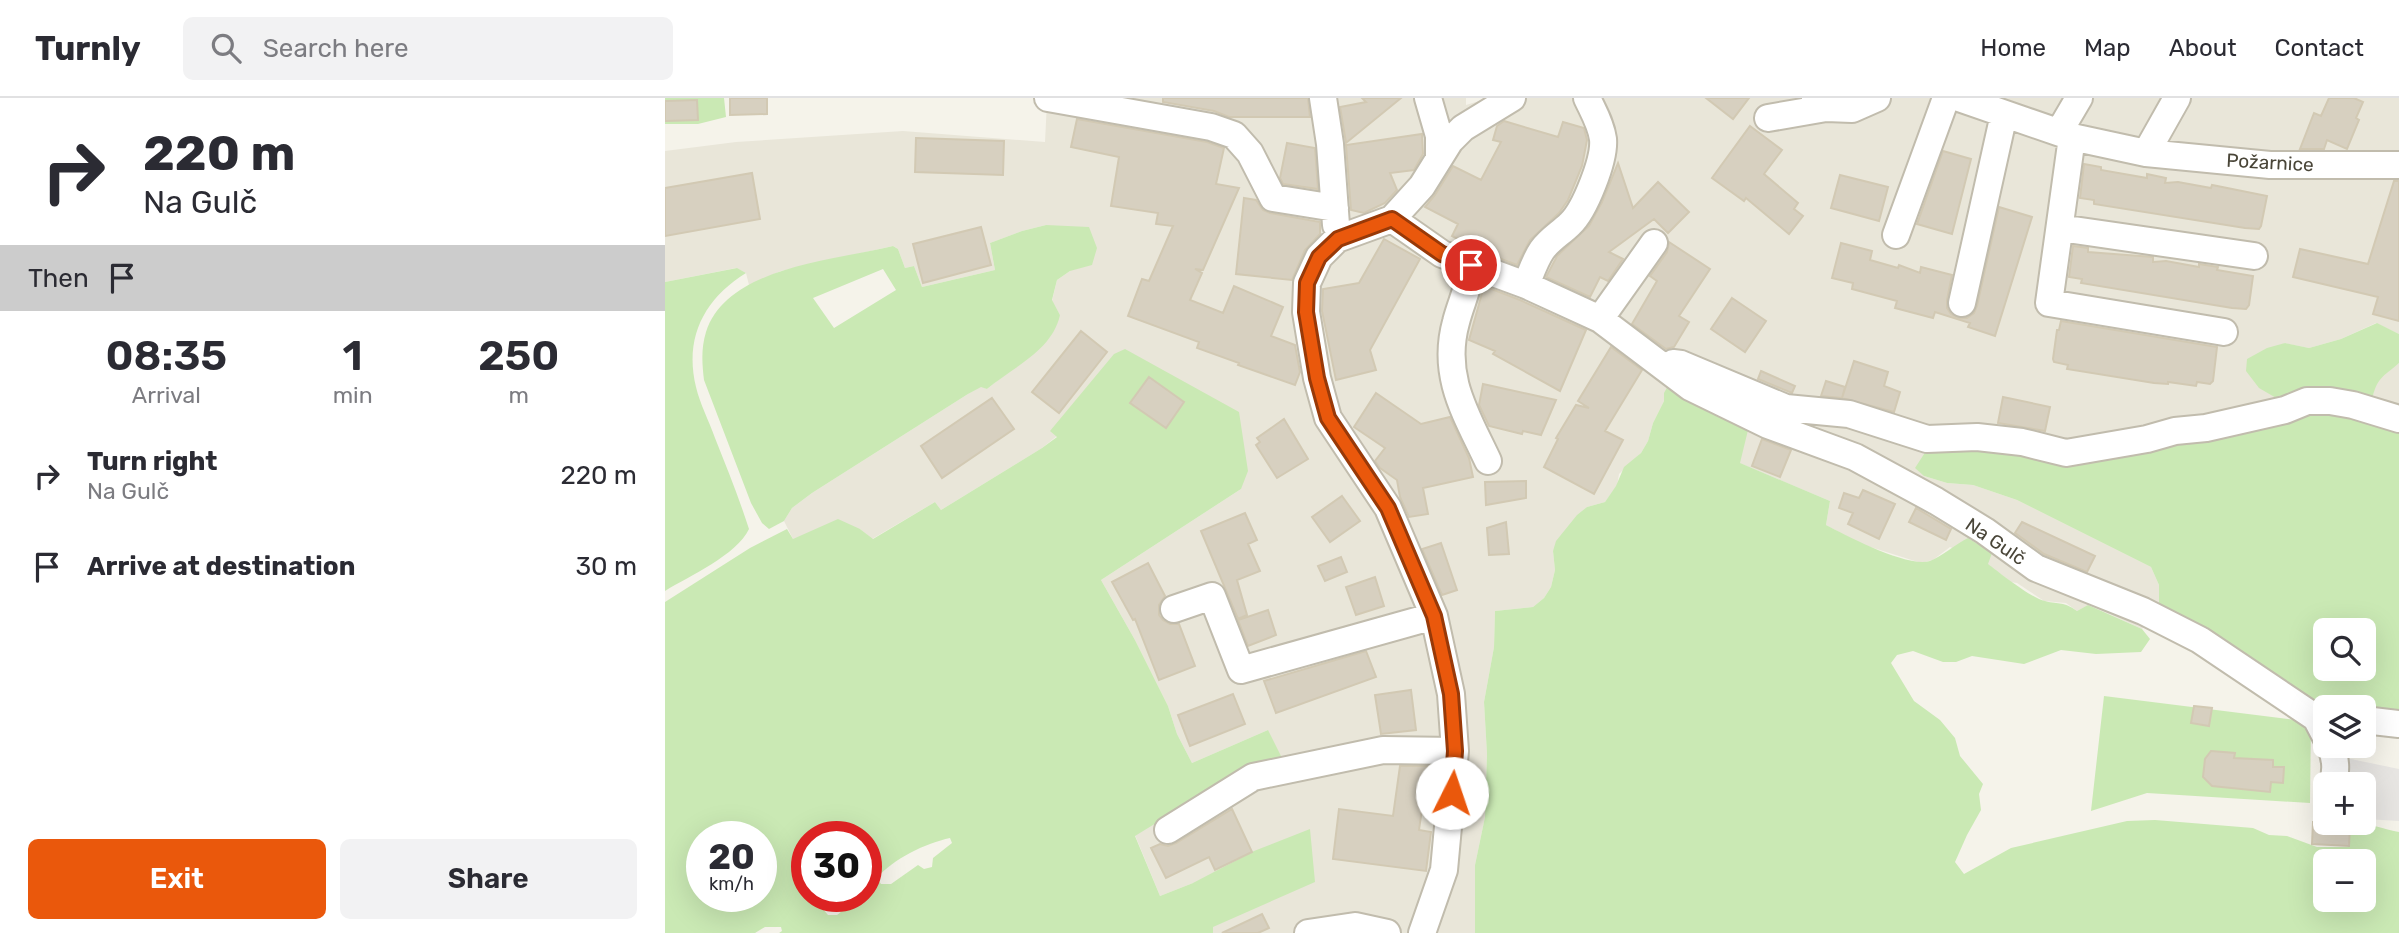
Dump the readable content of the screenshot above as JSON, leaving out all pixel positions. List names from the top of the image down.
{
  "streets": {
    "street": ["Požarnice", "Na Gulč"]
  },
  "page": {
    "header": "Turnly",
    "search": "Search here",
    "nav": [
      "Home",
      "Map",
      "About",
      "Contact"
    ],
    "turn": ["220 m", "Na Gulč"],
    "then": "Then",
    "eta": [
      "08:35",
      "Arrival",
      "1",
      "min",
      "250",
      "m"
    ],
    "list": [
      {
        "name": "Turn right",
        "note": "Na Gulč",
        "value": "220 m"
      },
      {
        "name": "Arrive at destination",
        "value": "30 m"
      }
    ],
    "map_buttons": ["+", "−"],
    "speed": "20 km/h",
    "limit": "30",
    "buttons": ["Exit", "Share"]
  }
}
